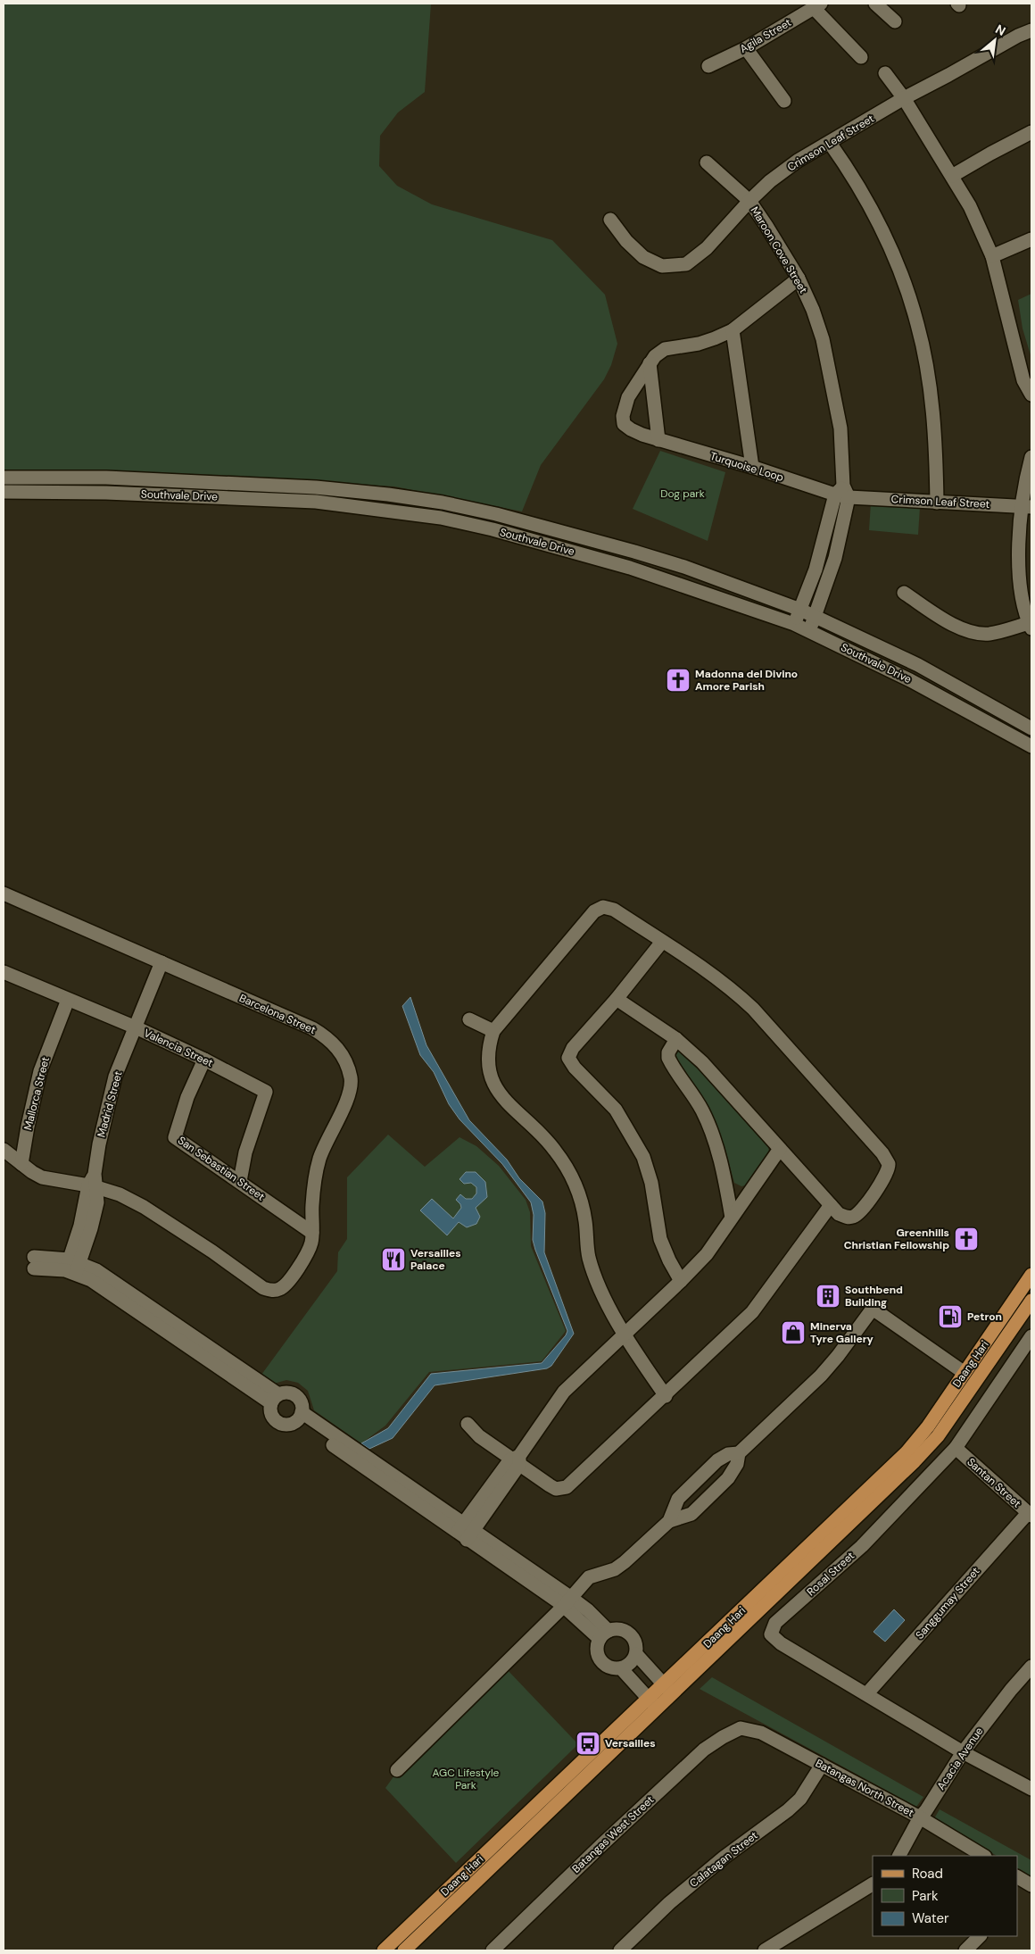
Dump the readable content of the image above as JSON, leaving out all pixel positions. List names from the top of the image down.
{
  "streets": {
    "main road": ["Daang Hari"],
    "street": [
      "Agila Street",
      "Crimson Leaf Street",
      "Maroon Cove Street",
      "Turquoise Loop",
      "Southvale Drive",
      "Barcelona Street",
      "Valencia Street",
      "Mallorca Street",
      "Madrid Street",
      "San Sebastian Street",
      "Santan Street",
      "Rosal Street",
      "Sanggumay Street",
      "Acacia Avenue",
      "Batangas North Street",
      "Batangas West Street",
      "Calatagan Street"
    ]
  },
  "crossings": [
    ["Crimson Leaf Street", "Maroon Cove Street"],
    ["Crimson Leaf Street", "Turquoise Loop"],
    ["Maroon Cove Street", "Turquoise Loop"],
    ["Maroon Cove Street", "Southvale Drive"],
    ["Barcelona Street", "Mallorca Street"],
    ["Barcelona Street", "Madrid Street"],
    ["Barcelona Street", "San Sebastian Street"],
    ["Valencia Street", "Mallorca Street"],
    ["Valencia Street", "Madrid Street"],
    ["Valencia Street", "San Sebastian Street"],
    ["Santan Street", "Rosal Street"],
    ["Santan Street", "Sanggumay Street"],
    ["Rosal Street", "Sanggumay Street"],
    ["Rosal Street", "Acacia Avenue"],
    ["Acacia Avenue", "Batangas North Street"],
    ["Batangas North Street", "Batangas West Street"],
    ["Batangas North Street", "Calatagan Street"]
  ],
  "parks": ["Dog park", "AGC Lifestyle Park"],
  "places": {
    "church": ["Madonna del Divino Amore Parish", "Greenhills Christian Fellowship"],
    "restaurant": ["Versailles Palace"],
    "building": ["Southbend Building"],
    "fuel station": ["Petron"],
    "shop": ["Minerva Tyre Gallery"],
    "bus stop": ["Versailles"]
  },
  "legend": ["Road", "Park", "Water"],
  "north": "top right"
}
